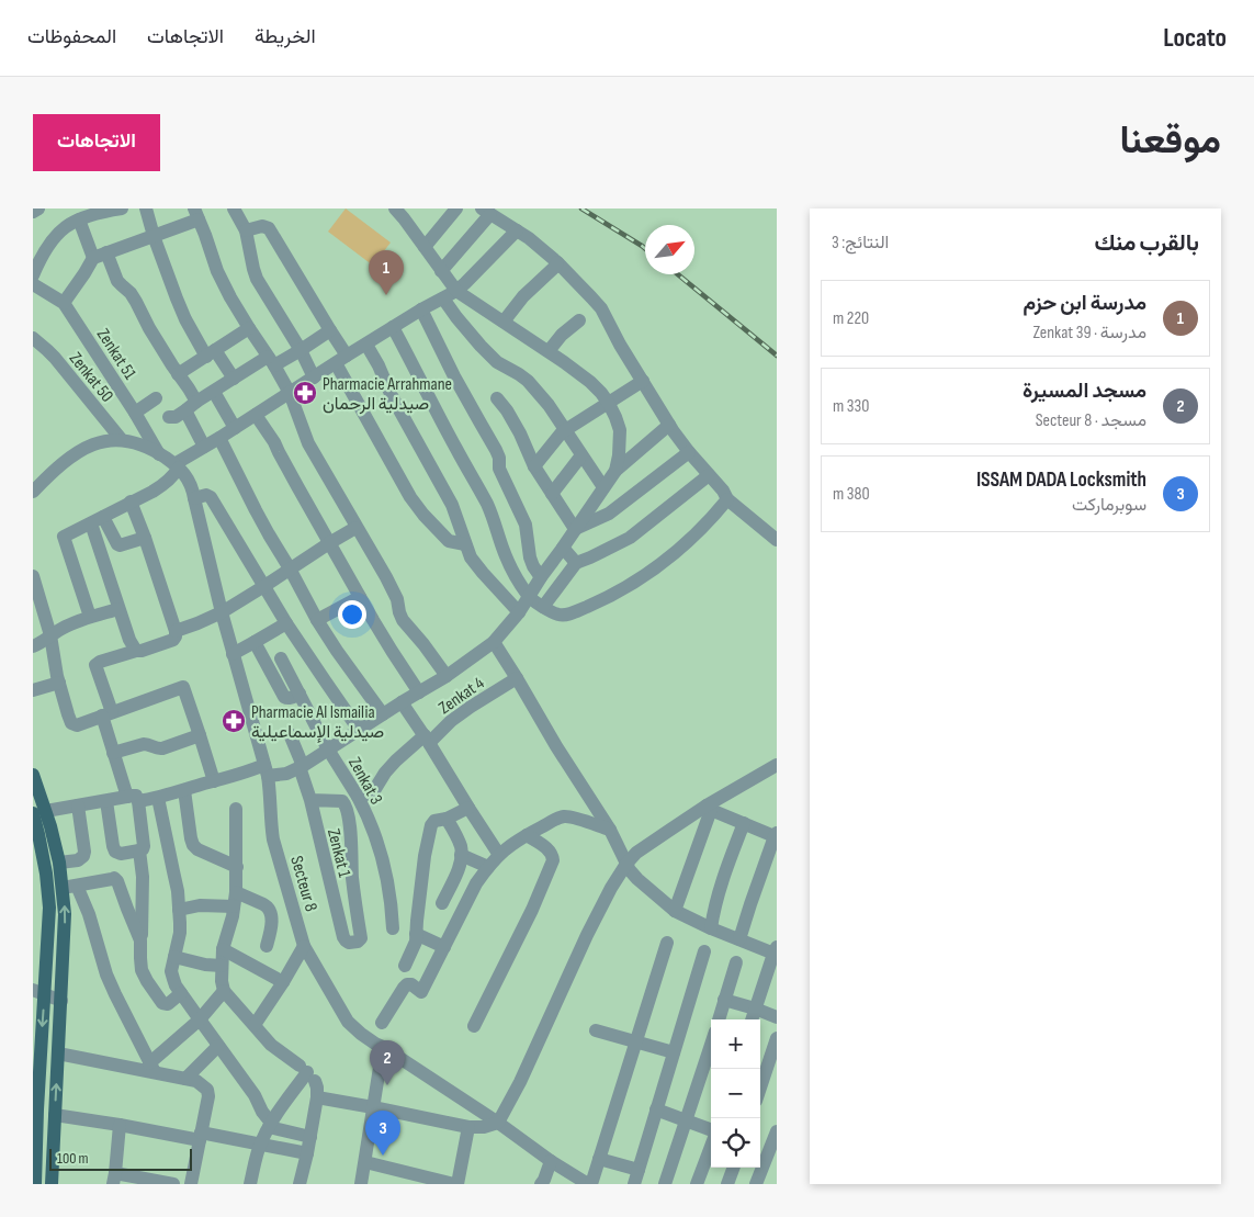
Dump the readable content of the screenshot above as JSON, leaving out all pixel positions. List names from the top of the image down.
{
  "streets": {
    "street": [
      "Zenkat 51",
      "Zenkat 50",
      "Zenkat 4",
      "Zenkat 3",
      "Zenkat 1",
      "Secteur 8"
    ]
  },
  "crossings": [
    ["Zenkat 4", "Zenkat 3"]
  ],
  "places": {
    "pharmacy": ["Pharmacie Arrahmane صيدلية الرحمان", "Pharmacie Al Ismailia صيدلية الإسماعيلية"]
  },
  "scale_bar": "100 m",
  "north": "top right",
  "page": {
    "header": "Locato",
    "nav": ["الخريطة", "الاتجاهات", "المحفوظات"],
    "title": "موقعنا",
    "buttons": "الاتجاهات",
    "heading": ["بالقرب منك", "النتائج: 3"],
    "pins": ["1", "2", "3"],
    "list": [
      {
        "mark": "1",
        "name": "مدرسة ابن حزم",
        "note": "مدرسة · Zenkat 39",
        "value": "220 m"
      },
      {
        "mark": "2",
        "name": "مسجد المسيرة",
        "note": "مسجد · Secteur 8",
        "value": "330 m"
      },
      {
        "mark": "3",
        "name": "ISSAM DADA Locksmith",
        "note": "سوبرماركت",
        "value": "380 m"
      }
    ],
    "map_buttons": ["+", "−"],
    "scale": "100 m"
  }
}
